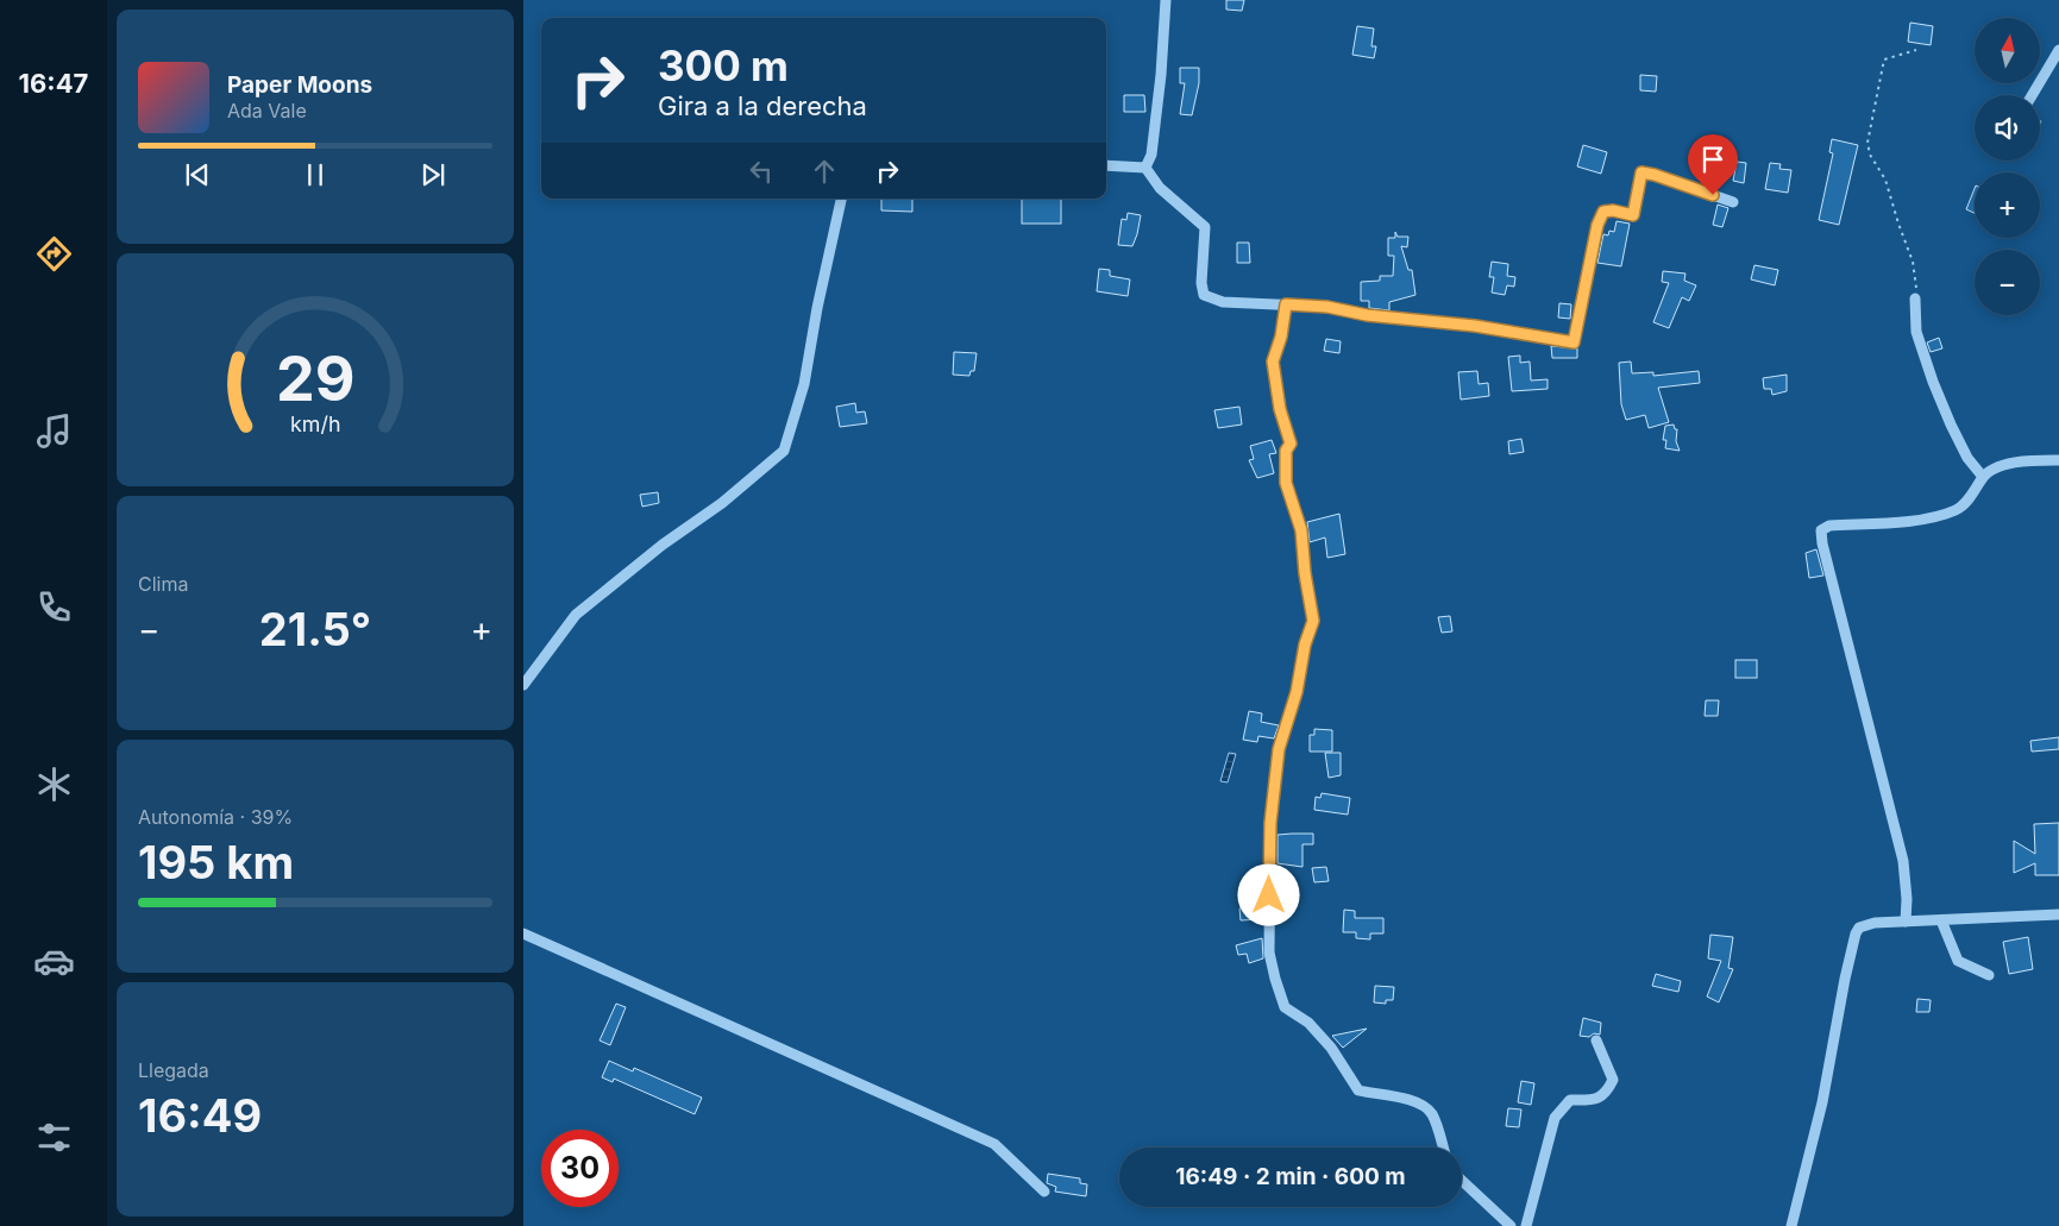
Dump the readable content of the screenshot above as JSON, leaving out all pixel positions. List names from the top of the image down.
{
  "north": "top",
  "page": {
    "tabs": "16:47",
    "map_buttons": ["+", "−"],
    "turn": ["300 m", "Gira a la derecha"],
    "song": ["Paper Moons", "Ada Vale"],
    "tile": [
      "Clima",
      ["Autonomía · 39%", "195 km"],
      ["Llegada", "16:49"]
    ],
    "heat": ["−", "21.5°", "+"],
    "limit": "30",
    "trip": "16:49 · 2 min · 600 m",
    "gauge": ["29", "km/h"]
  }
}
